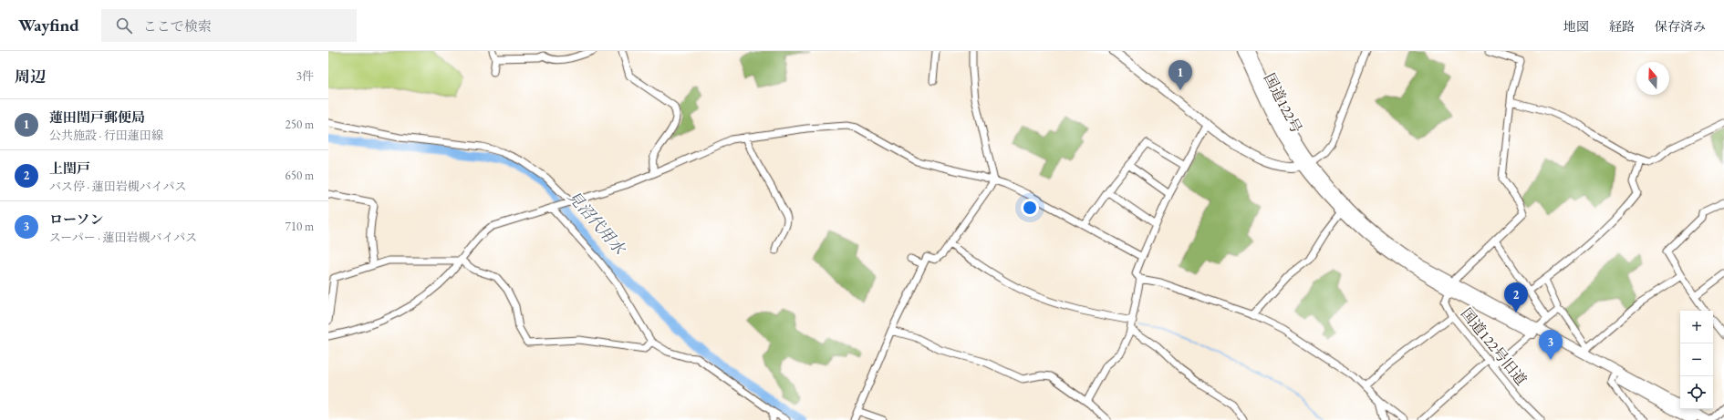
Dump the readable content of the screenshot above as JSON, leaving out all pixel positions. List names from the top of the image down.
{
  "streets": {
    "highway": ["国道122号"],
    "street": ["国道122号旧道"]
  },
  "water": ["見沼代用水"],
  "north": "top",
  "page": {
    "header": "Wayfind",
    "search": "ここで検索",
    "nav": ["地図", "経路", "保存済み"],
    "heading": ["周辺", "3件"],
    "pins": ["1", "2", "3"],
    "list": [
      {
        "mark": "1",
        "name": "蓮田閏戸郵便局",
        "note": "公共施設 · 行田蓮田線",
        "value": "250 m"
      },
      {
        "mark": "2",
        "name": "上閏戸",
        "note": "バス停 · 蓮田岩槻バイパス",
        "value": "650 m"
      },
      {
        "mark": "3",
        "name": "ローソン",
        "note": "スーパー · 蓮田岩槻バイパス",
        "value": "710 m"
      }
    ],
    "map_buttons": ["+", "−"]
  }
}
